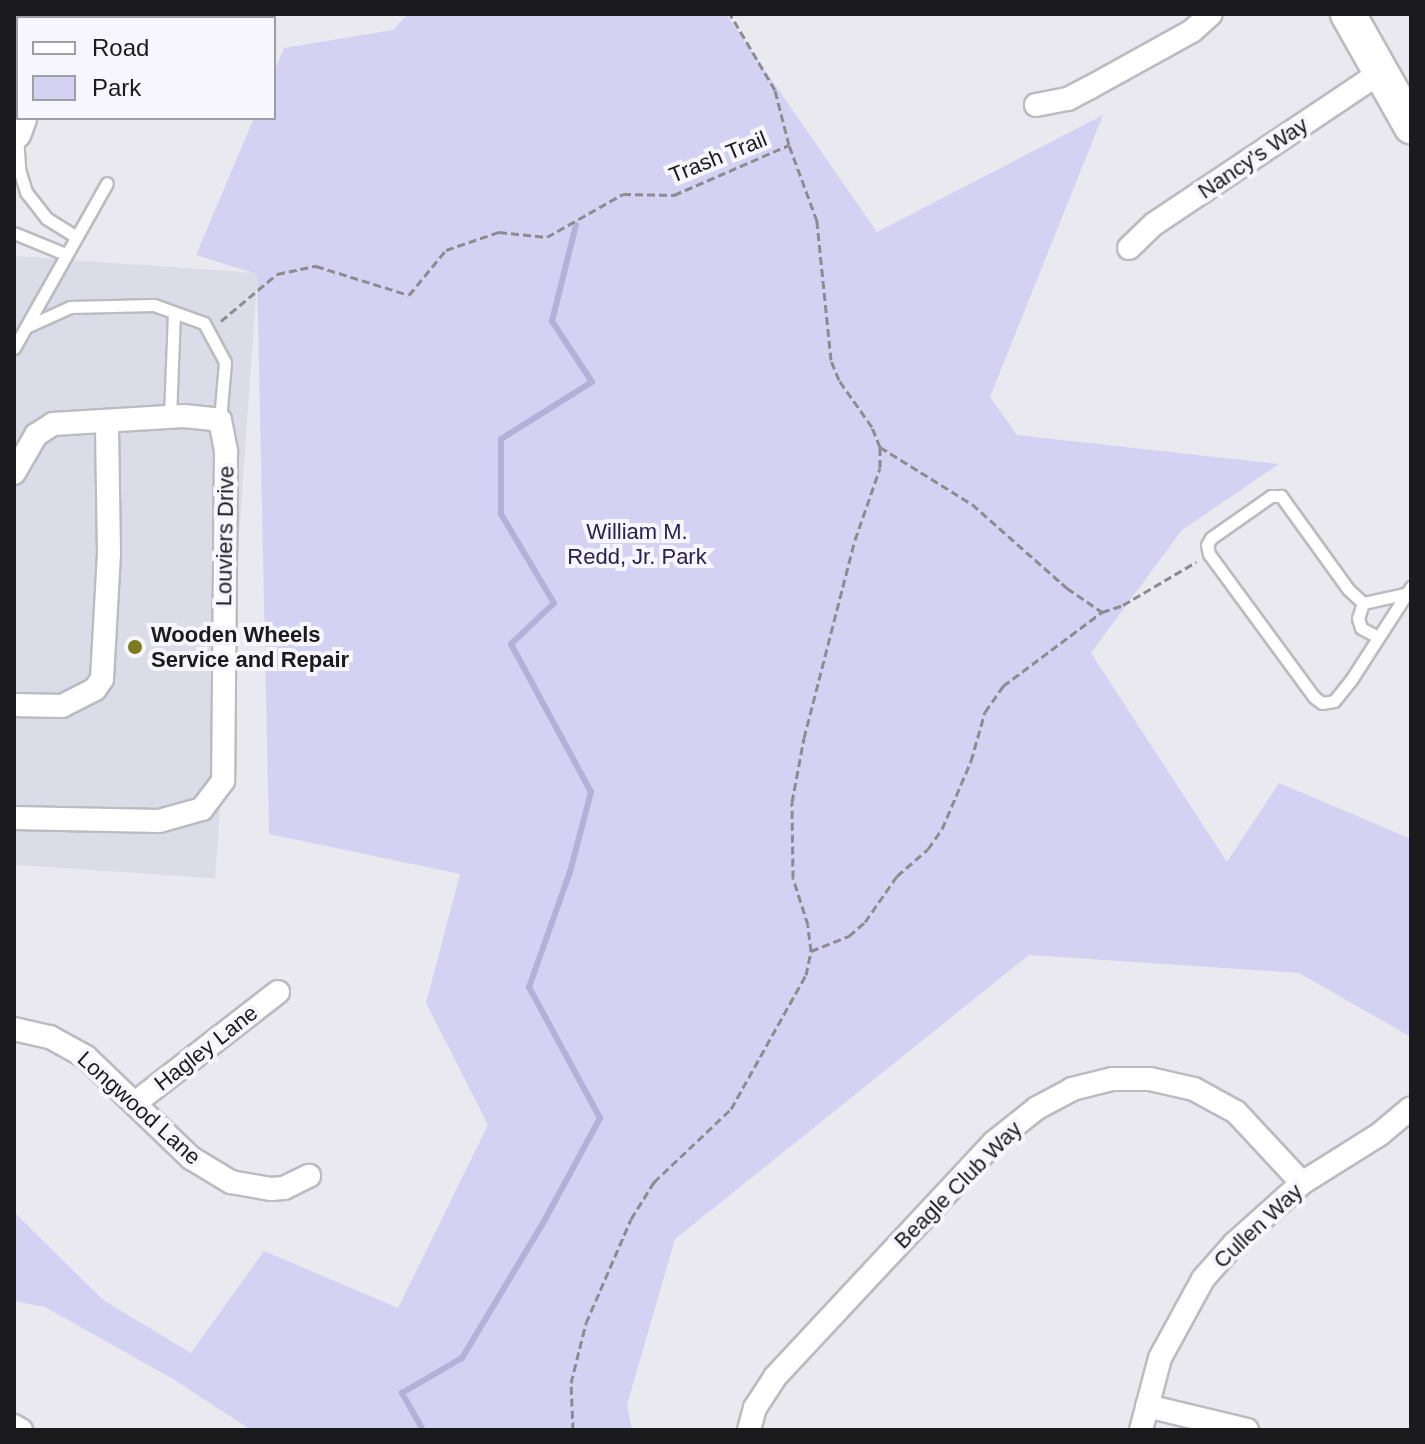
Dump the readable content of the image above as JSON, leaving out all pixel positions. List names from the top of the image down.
{
  "streets": {
    "street": [
      "Nancy's Way",
      "Louviers Drive",
      "Hagley Lane",
      "Longwood Lane",
      "Beagle Club Way",
      "Cullen Way"
    ],
    "path": ["Trash Trail"]
  },
  "crossings": [
    ["Hagley Lane", "Longwood Lane"],
    ["Beagle Club Way", "Cullen Way"]
  ],
  "parks": ["William M. Redd, Jr. Park"],
  "places": ["Wooden Wheels Service and Repair"],
  "legend": ["Road", "Park"]
}
